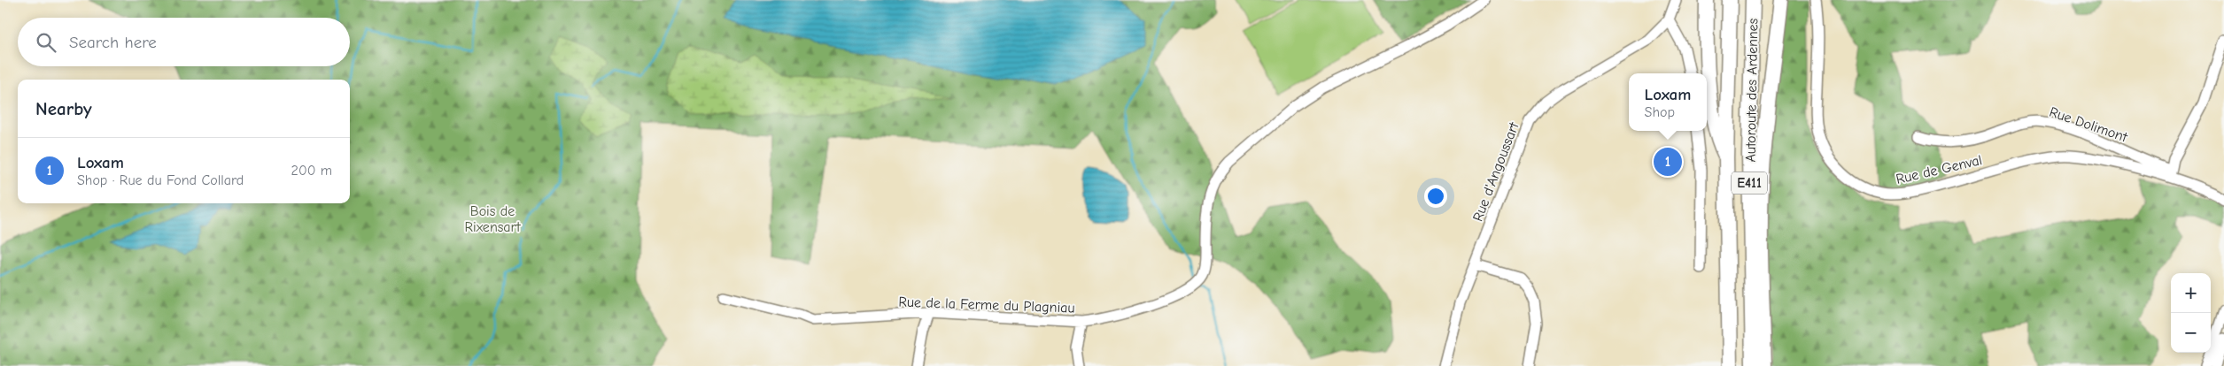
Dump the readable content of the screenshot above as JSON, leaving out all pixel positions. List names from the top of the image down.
{
  "streets": {
    "highway": ["Autoroute des Ardennes", "E411"],
    "street": [
      "Rue Dolimont",
      "Rue de Genval",
      "Rue d'Angoussart",
      "Rue de la Ferme du Plagniau"
    ]
  },
  "crossings": [
    ["Rue Dolimont", "Rue de Genval"]
  ],
  "parks": ["Bois de Rixensart"],
  "page": {
    "search": "Search here",
    "popup": ["Loxam", "Shop"],
    "heading": "Nearby",
    "list": [
      {
        "mark": "1",
        "name": "Loxam",
        "note": "Shop · Rue du Fond Collard",
        "value": "200 m"
      }
    ],
    "pins": "1",
    "map_buttons": ["+", "−"]
  }
}
